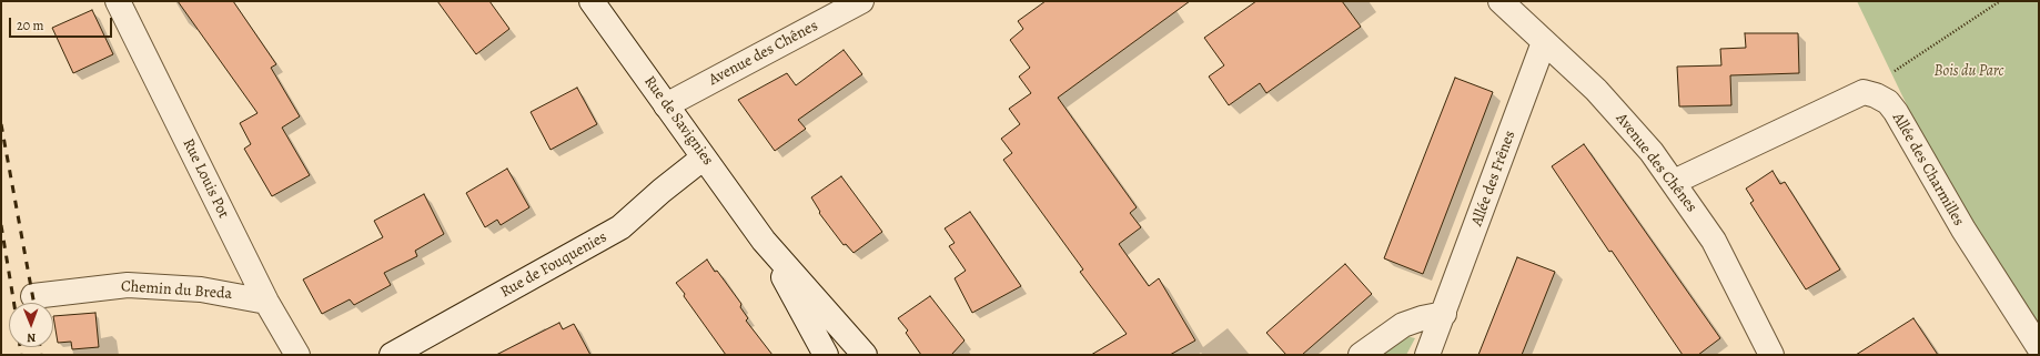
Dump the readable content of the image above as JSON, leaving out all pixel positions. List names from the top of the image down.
{
  "streets": {
    "street": [
      "Avenue des Chênes",
      "Rue de Savignies",
      "Allée des Charmilles",
      "Rue Louis Pot",
      "Allée des Frênes",
      "Rue de Fouquenies",
      "Chemin du Breda"
    ]
  },
  "crossings": [
    ["Avenue des Chênes", "Rue de Savignies"],
    ["Avenue des Chênes", "Allée des Frênes"],
    ["Rue de Savignies", "Rue de Fouquenies"],
    ["Rue Louis Pot", "Chemin du Breda"]
  ],
  "parks": ["Bois du Parc"],
  "scale_bar": "20 m",
  "north": "bottom"
}
